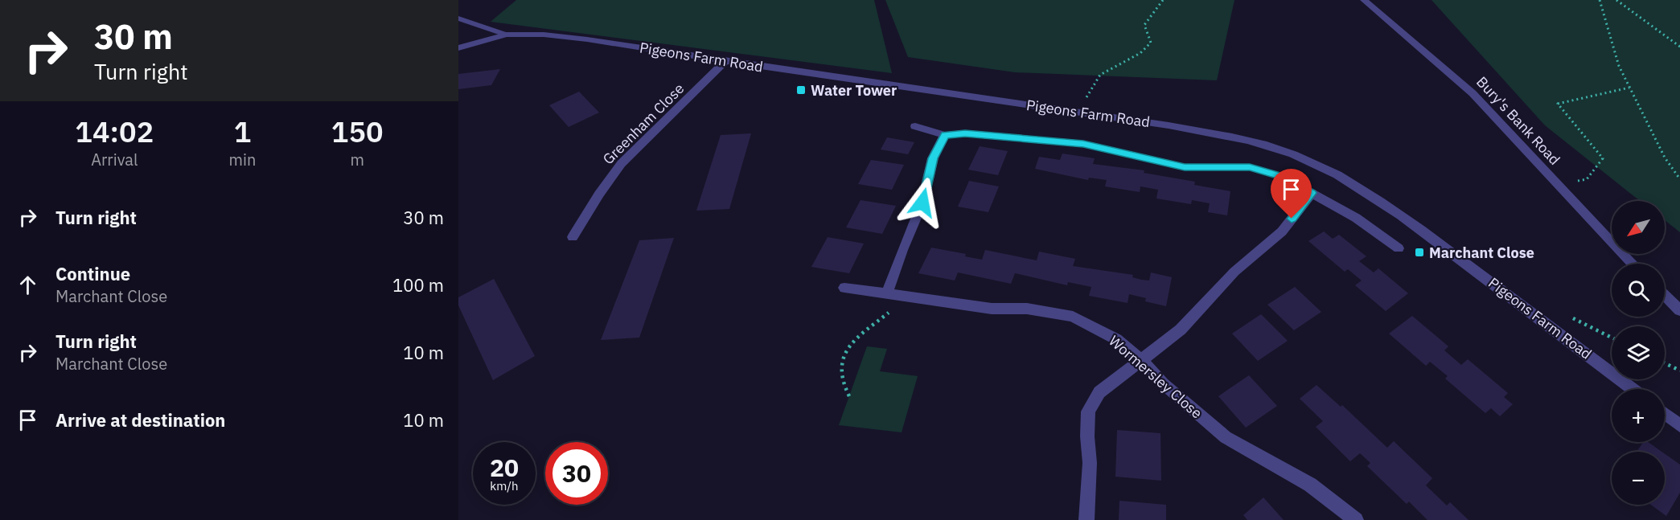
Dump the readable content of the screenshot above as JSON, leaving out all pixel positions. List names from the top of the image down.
{
  "streets": {
    "street": [
      "Pigeons Farm Road",
      "Bury's Bank Road",
      "Greenham Close",
      "Wormersley Close"
    ]
  },
  "crossings": [
    ["Pigeons Farm Road", "Greenham Close"]
  ],
  "places": {
    "transit": ["Water Tower", "Marchant Close"]
  },
  "north": "bottom left",
  "page": {
    "turn": ["30 m", "Turn right"],
    "eta": [
      "14:02",
      "Arrival",
      "1",
      "min",
      "150",
      "m"
    ],
    "list": [
      {
        "name": "Turn right",
        "value": "30 m"
      },
      {
        "name": "Continue",
        "note": "Marchant Close",
        "value": "100 m"
      },
      {
        "name": "Turn right",
        "note": "Marchant Close",
        "value": "10 m"
      },
      {
        "name": "Arrive at destination",
        "value": "10 m"
      }
    ],
    "map_buttons": ["+", "−"],
    "speed": "20 km/h",
    "limit": "30"
  }
}
